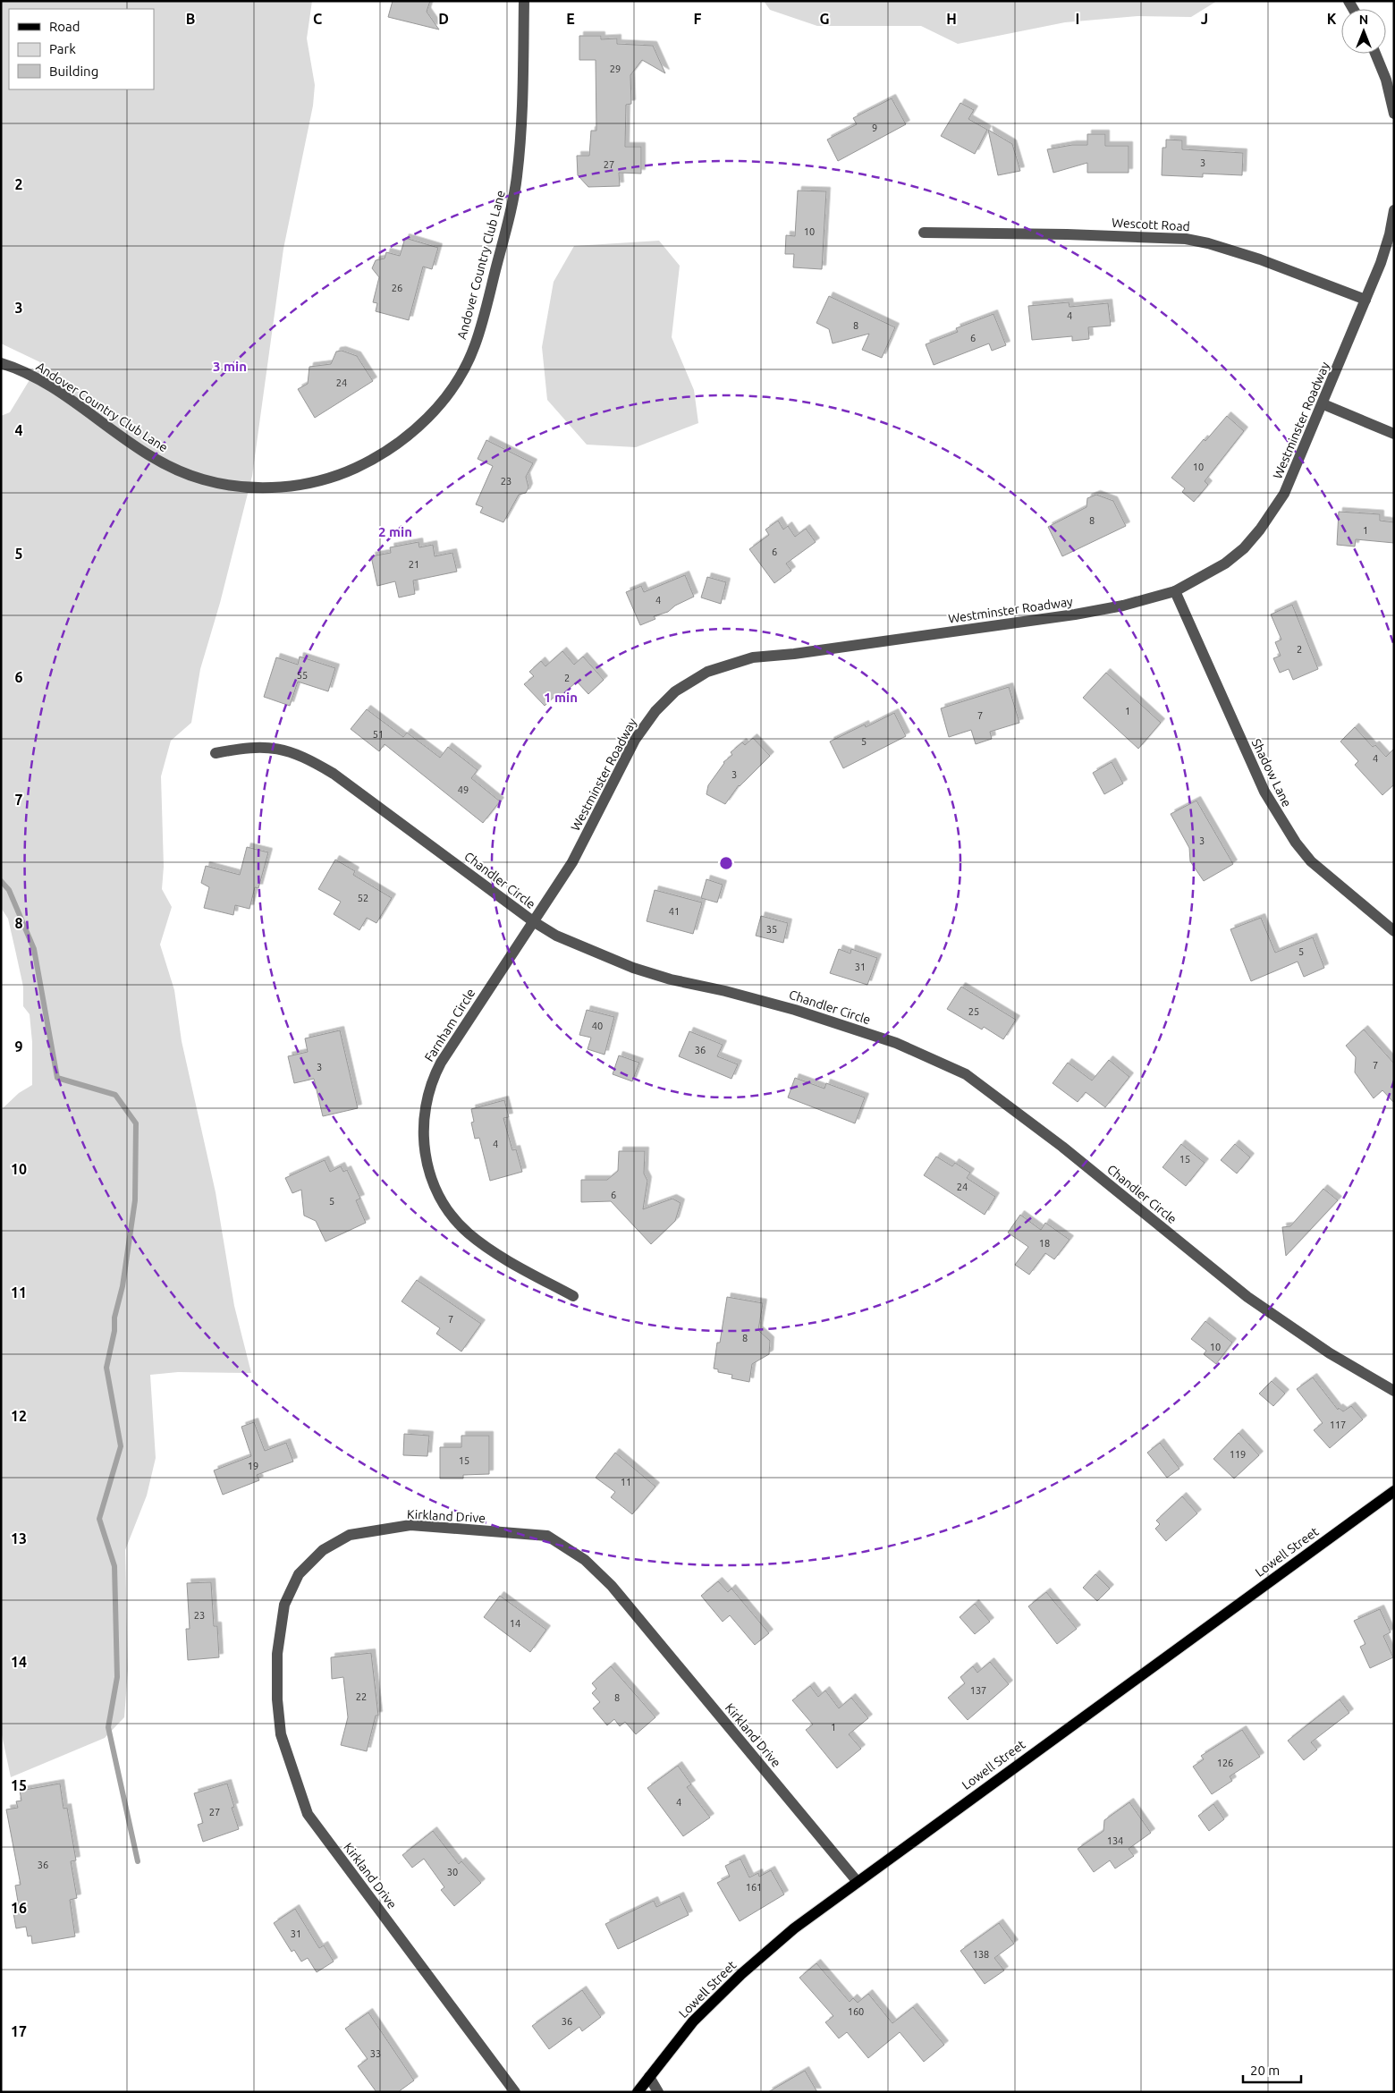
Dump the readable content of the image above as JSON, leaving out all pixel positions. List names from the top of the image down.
{
  "streets": {
    "main road": ["Lowell Street"],
    "street": [
      "Wescott Road",
      "Andover Country Club Lane",
      "Westminster Roadway",
      "Shadow Lane",
      "Chandler Circle",
      "Farnham Circle",
      "Kirkland Drive"
    ]
  },
  "crossings": [
    ["Wescott Road", "Westminster Roadway"],
    ["Westminster Roadway", "Shadow Lane"],
    ["Westminster Roadway", "Chandler Circle"],
    ["Westminster Roadway", "Farnham Circle"],
    ["Chandler Circle", "Farnham Circle"],
    ["Kirkland Drive", "Lowell Street"]
  ],
  "house_numbers": [
    "29",
    "9",
    "3",
    "27",
    "10",
    "26",
    "4",
    "8",
    "6",
    "24",
    "10",
    "23",
    "8",
    "1",
    "6",
    "21",
    "4",
    "2",
    "55",
    "2",
    "1",
    "7",
    "51",
    "5",
    "4",
    "3",
    "49",
    "3",
    "52",
    "41",
    "35",
    "5",
    "31",
    "25",
    "40",
    "36",
    "7",
    "3",
    "4",
    "15",
    "24",
    "6",
    "5",
    "18",
    "7",
    "8",
    "10",
    "117",
    "119",
    "15",
    "19",
    "11",
    "23",
    "14",
    "137",
    "22",
    "8",
    "1",
    "126",
    "4",
    "27",
    "134",
    "36",
    "30",
    "161",
    "31",
    "138",
    "160",
    "36",
    "33"
  ],
  "legend": ["Road", "Park", "Building"],
  "scale_bar": "20 m",
  "north": "top",
  "grid": {
    "columns": [
      "B",
      "C",
      "D",
      "E",
      "F",
      "G",
      "H",
      "I",
      "J",
      "K"
    ],
    "rows": [
      "2",
      "3",
      "4",
      "5",
      "6",
      "7",
      "8",
      "9",
      "10",
      "11",
      "12",
      "13",
      "14",
      "15",
      "16",
      "17"
    ]
  },
  "rings": ["3 min", "2 min", "1 min"]
}
